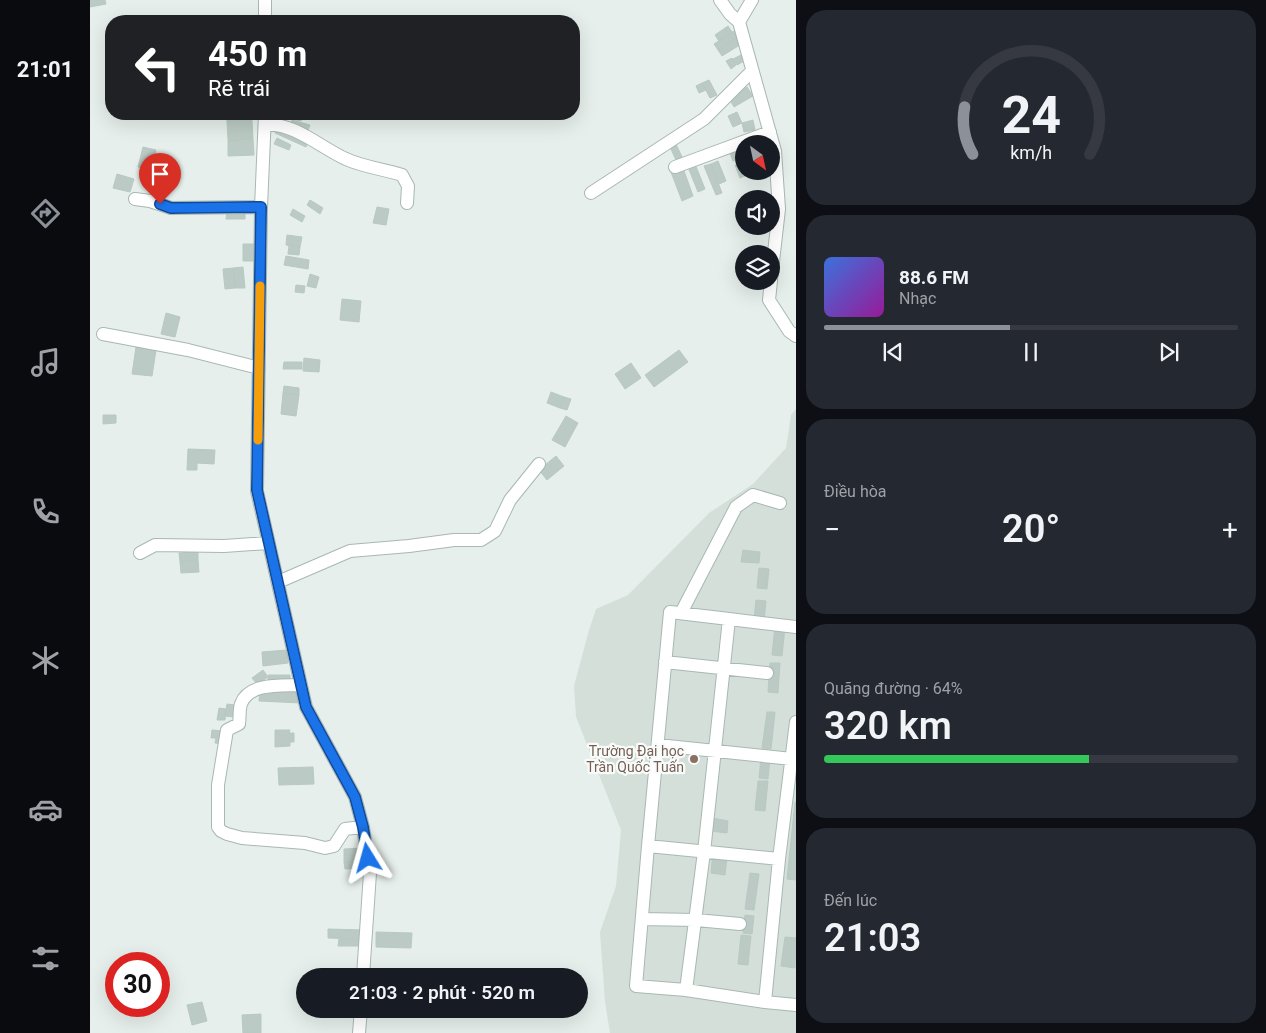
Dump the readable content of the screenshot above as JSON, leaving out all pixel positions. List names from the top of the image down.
{
  "places": ["Trường Đại học Trần Quốc Tuấn"],
  "north": "bottom right",
  "page": {
    "tabs": "21:01",
    "turn": ["450 m", "Rẽ trái"],
    "song": ["88.6 FM", "Nhạc"],
    "tile": [
      "Điều hòa",
      ["Quãng đường · 64%", "320 km"],
      ["Đến lúc", "21:03"]
    ],
    "heat": ["−", "20°", "+"],
    "limit": "30",
    "trip": "21:03 · 2 phút · 520 m",
    "gauge": ["24", "km/h"]
  }
}
